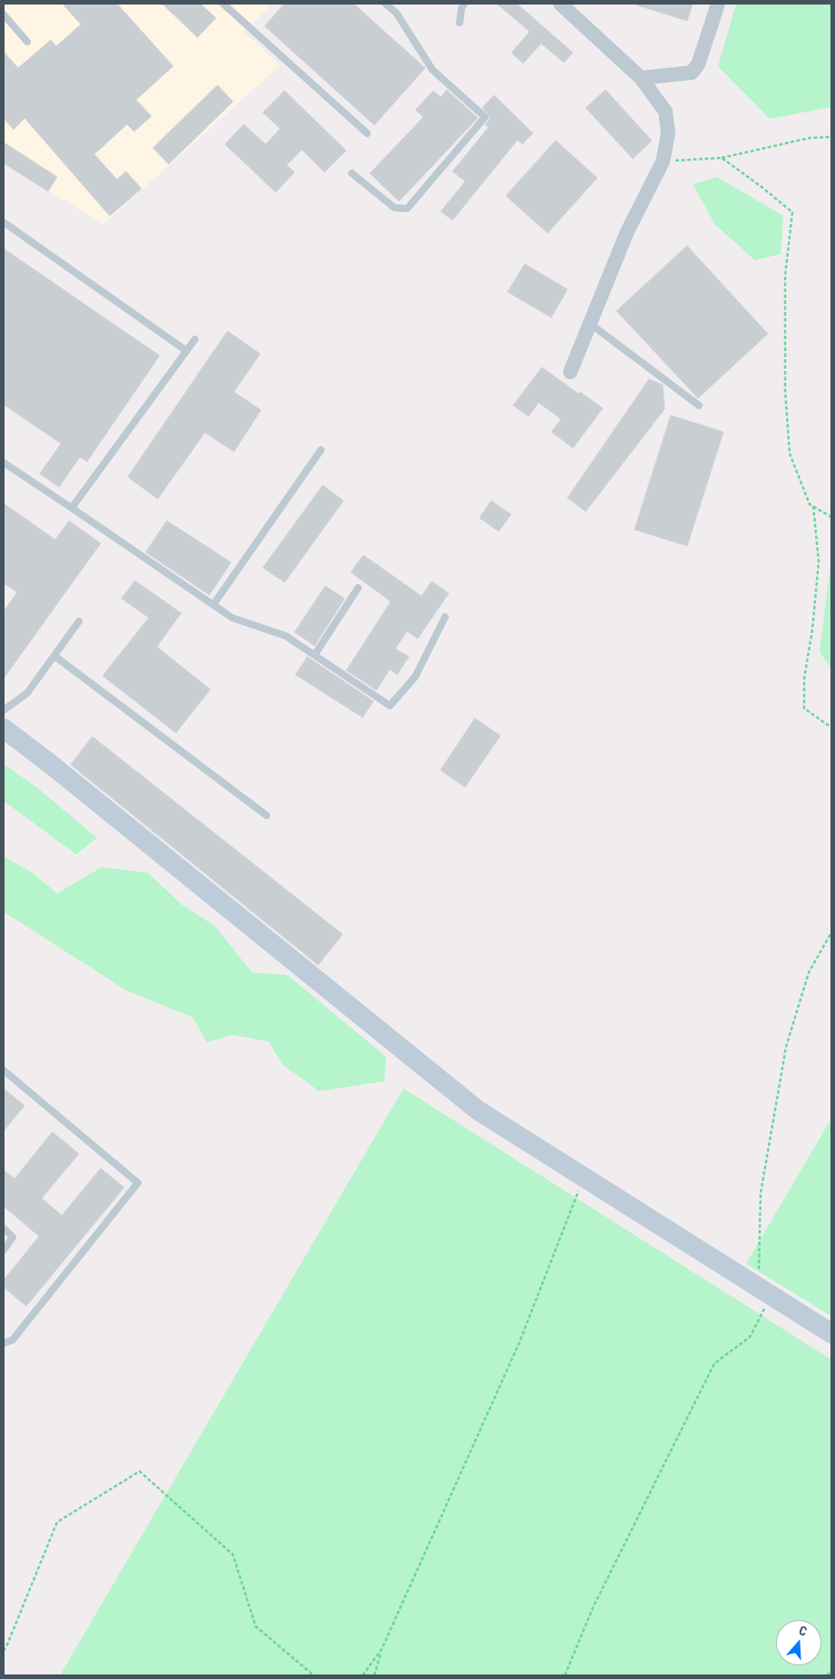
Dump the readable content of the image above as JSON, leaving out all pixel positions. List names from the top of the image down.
{
  "north": "top"
}
